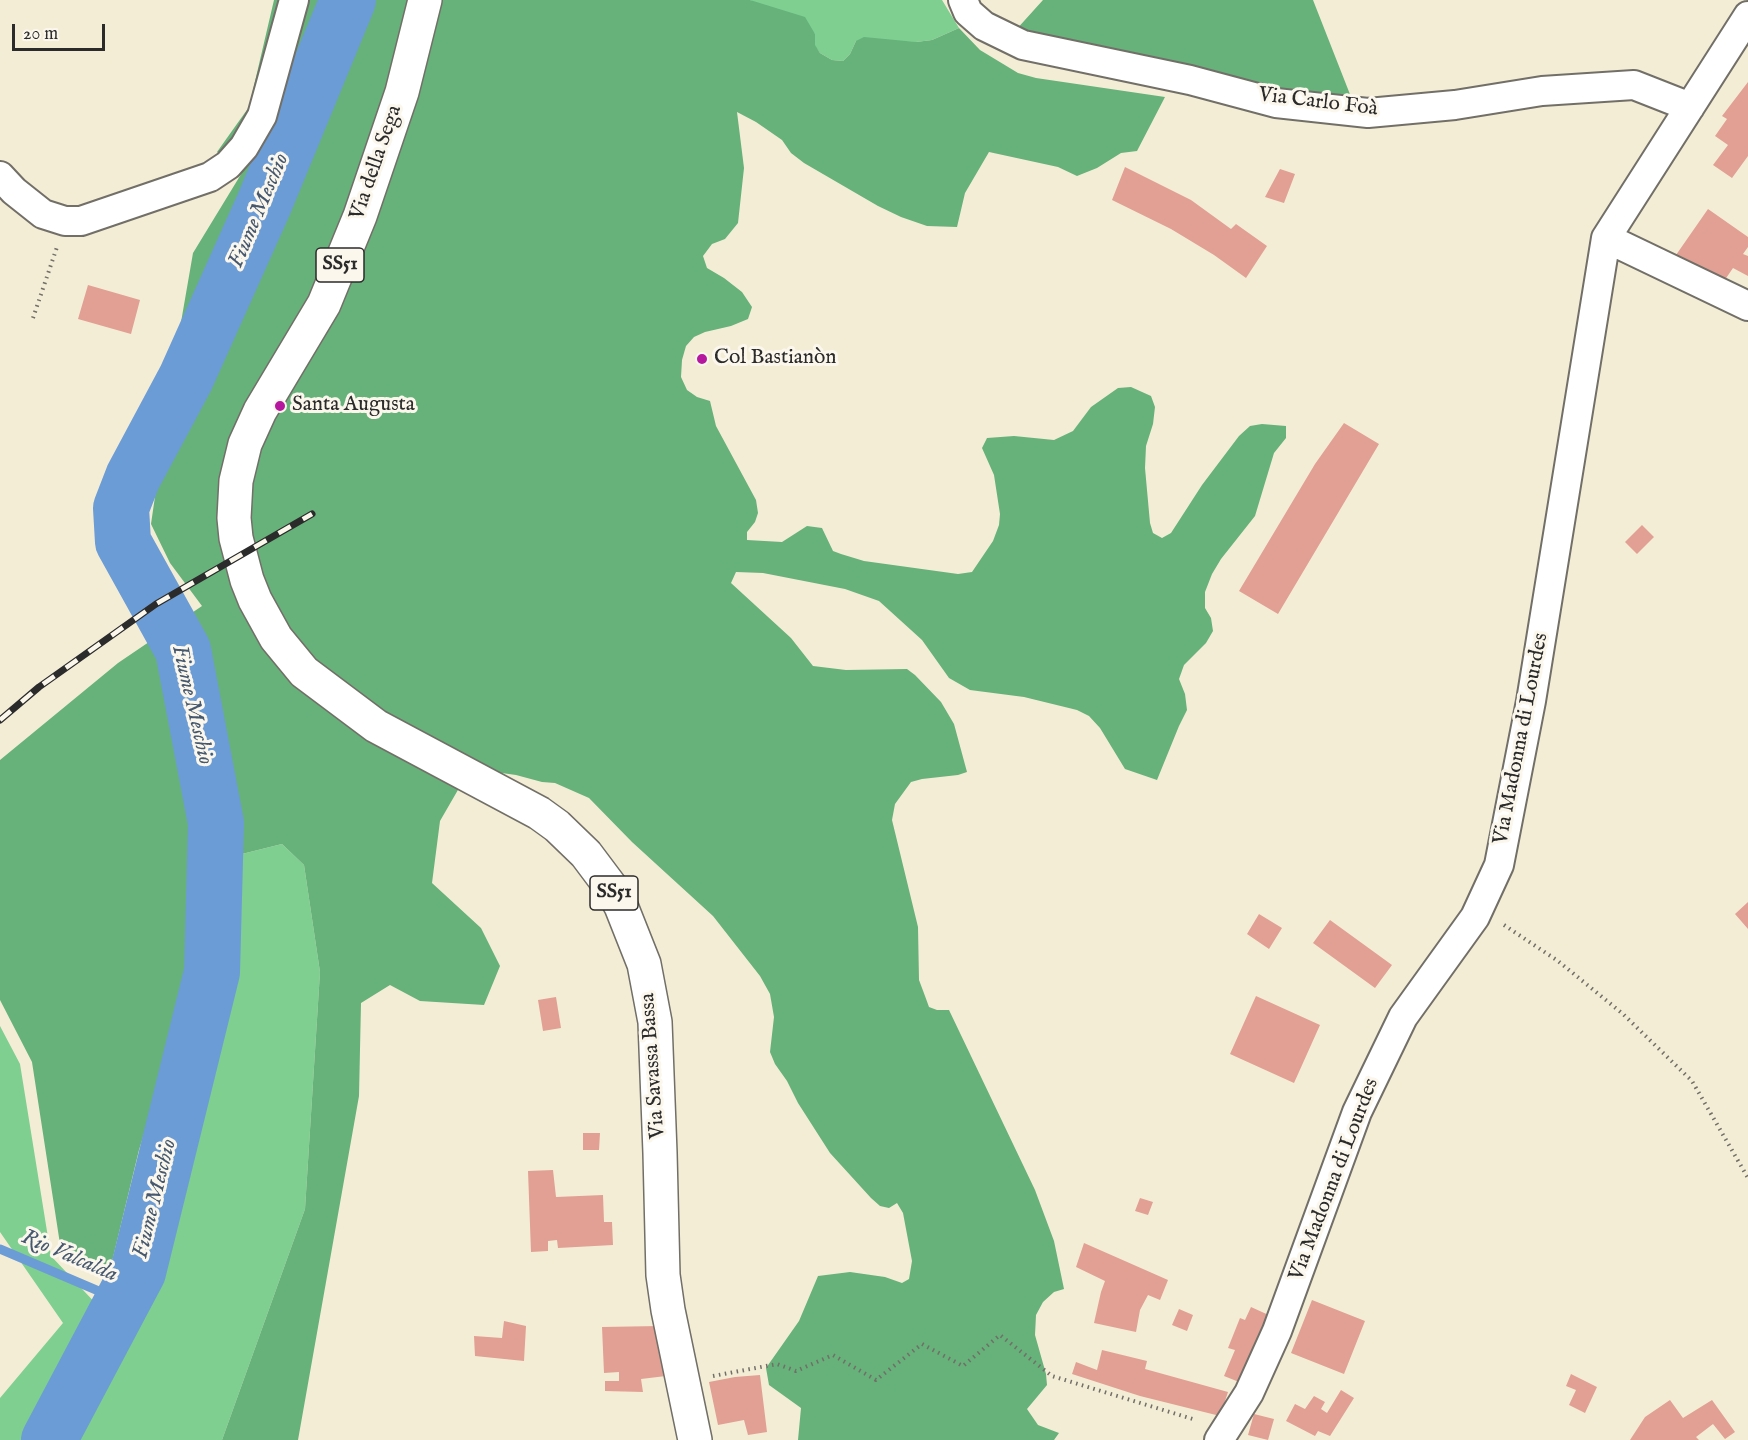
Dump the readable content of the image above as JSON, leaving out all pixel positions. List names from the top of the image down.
{
  "streets": {
    "main road": ["Via della Sega", "SS51", "Via Savassa Bassa"],
    "street": ["Via Carlo Foà", "Via Madonna di Lourdes"]
  },
  "crossings": [
    ["Via Carlo Foà", "Via Madonna di Lourdes"],
    ["Via della Sega", "Via Savassa Bassa"]
  ],
  "water": ["Fiume Meschio", "Rio Valcalda"],
  "places": ["Col Bastianòn", "Santa Augusta"],
  "scale_bar": "20 m"
}
